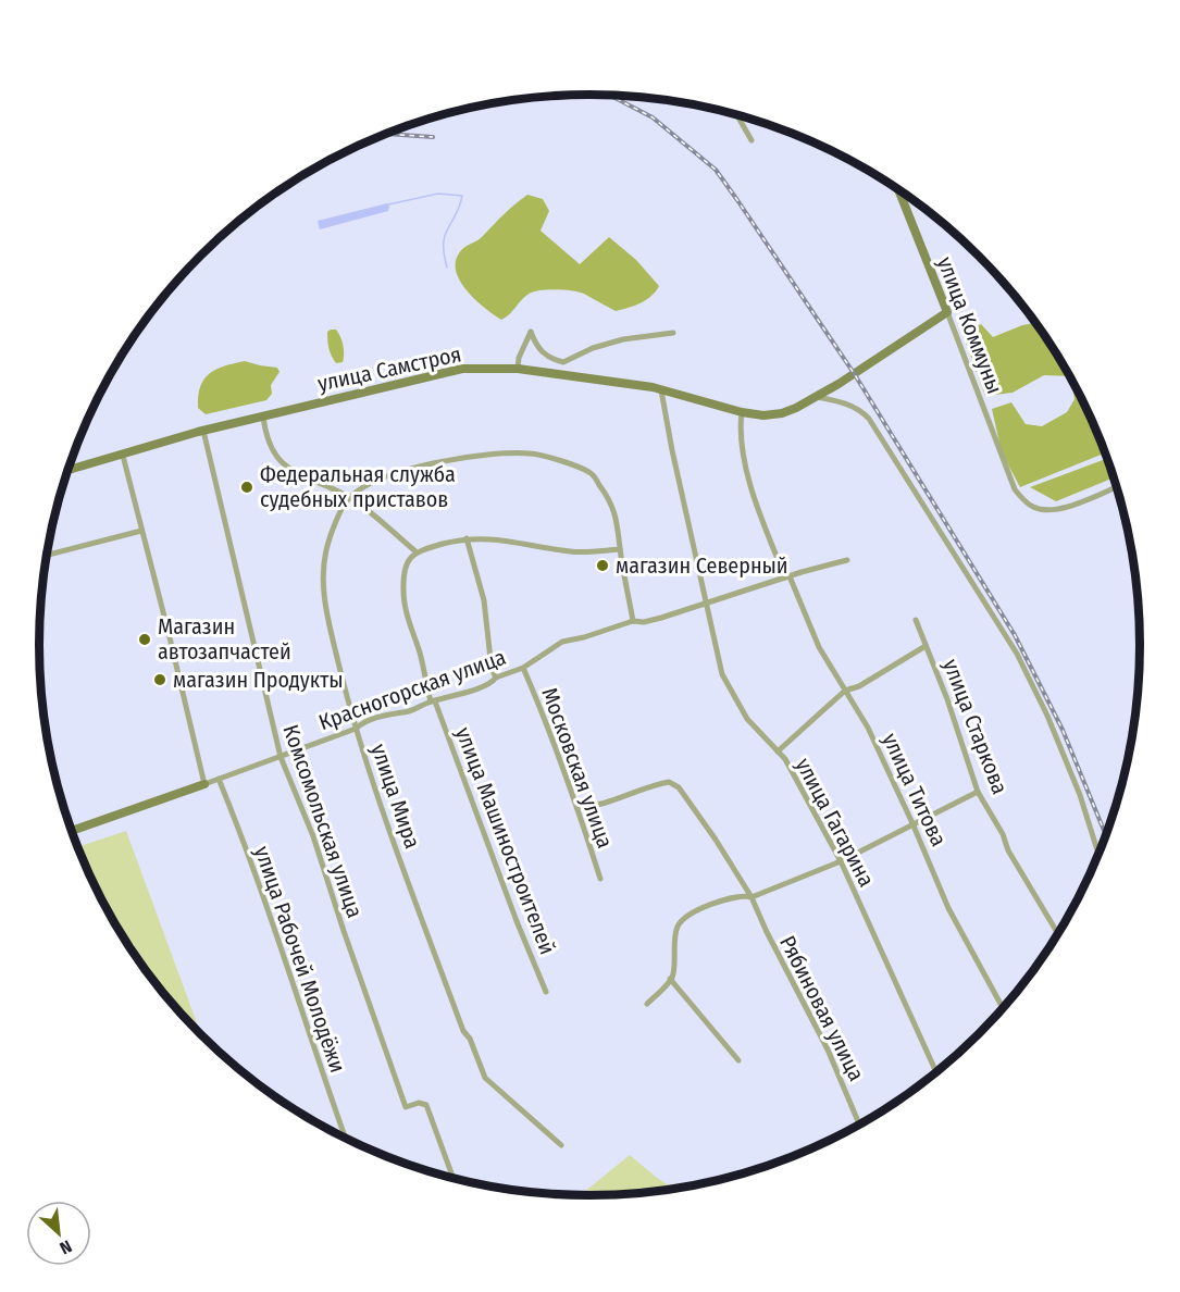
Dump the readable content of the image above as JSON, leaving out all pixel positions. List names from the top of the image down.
{
  "streets": {
    "street": [
      "улица Коммуны",
      "улица Самстроя",
      "Красногорская улица",
      "улица Старкова",
      "Московская улица",
      "улица Титова",
      "улица Мира",
      "Комсомольская улица",
      "улица Гагарина",
      "улица Машиностроителей",
      "улица Рабочей Молодёжи",
      "Рябиновая улица"
    ]
  },
  "crossings": [
    ["улица Коммуны", "улица Самстроя"],
    ["улица Самстроя", "улица Титова"],
    ["улица Самстроя", "Комсомольская улица"],
    ["улица Самстроя", "улица Гагарина"],
    ["Красногорская улица", "Московская улица"],
    ["Красногорская улица", "улица Титова"],
    ["Красногорская улица", "улица Мира"],
    ["Красногорская улица", "Комсомольская улица"],
    ["Красногорская улица", "улица Гагарина"],
    ["Красногорская улица", "улица Машиностроителей"],
    ["Красногорская улица", "улица Рабочей Молодёжи"],
    ["Московская улица", "Рябиновая улица"]
  ],
  "places": [
    "Федеральная служба судебных приставов",
    "магазин Северный",
    "Магазин автозапчастей",
    "магазин Продукты"
  ],
  "north": "bottom right"
}
